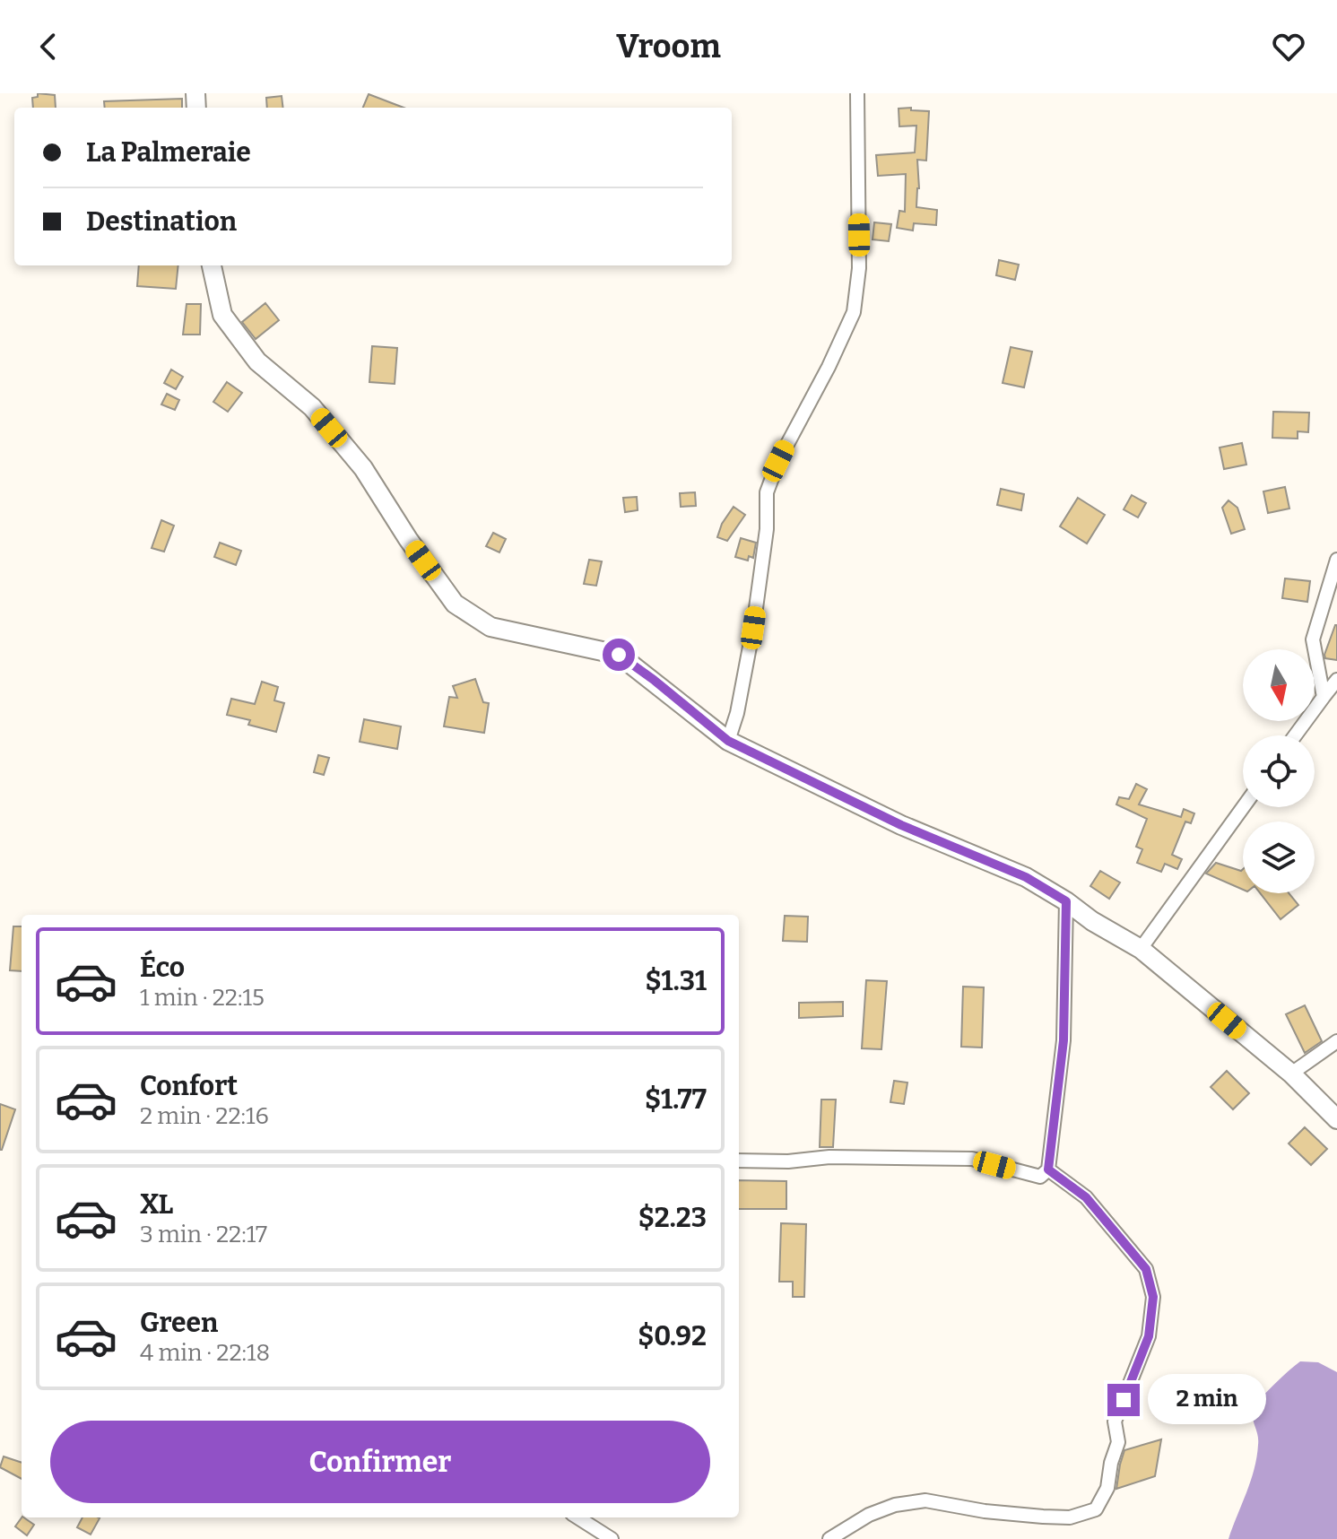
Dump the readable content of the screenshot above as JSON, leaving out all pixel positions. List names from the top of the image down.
{
  "north": "bottom",
  "page": {
    "header": "Vroom",
    "banner": ["La Palmeraie", "Destination"],
    "list": [
      {
        "name": "Éco",
        "note": "1 min · 22:15",
        "value": "$1.31"
      },
      {
        "name": "Confort",
        "note": "2 min · 22:16",
        "value": "$1.77"
      },
      {
        "name": "XL",
        "note": "3 min · 22:17",
        "value": "$2.23"
      },
      {
        "name": "Green",
        "note": "4 min · 22:18",
        "value": "$0.92"
      }
    ],
    "bubble": "2 min",
    "buttons": "Confirmer"
  }
}
